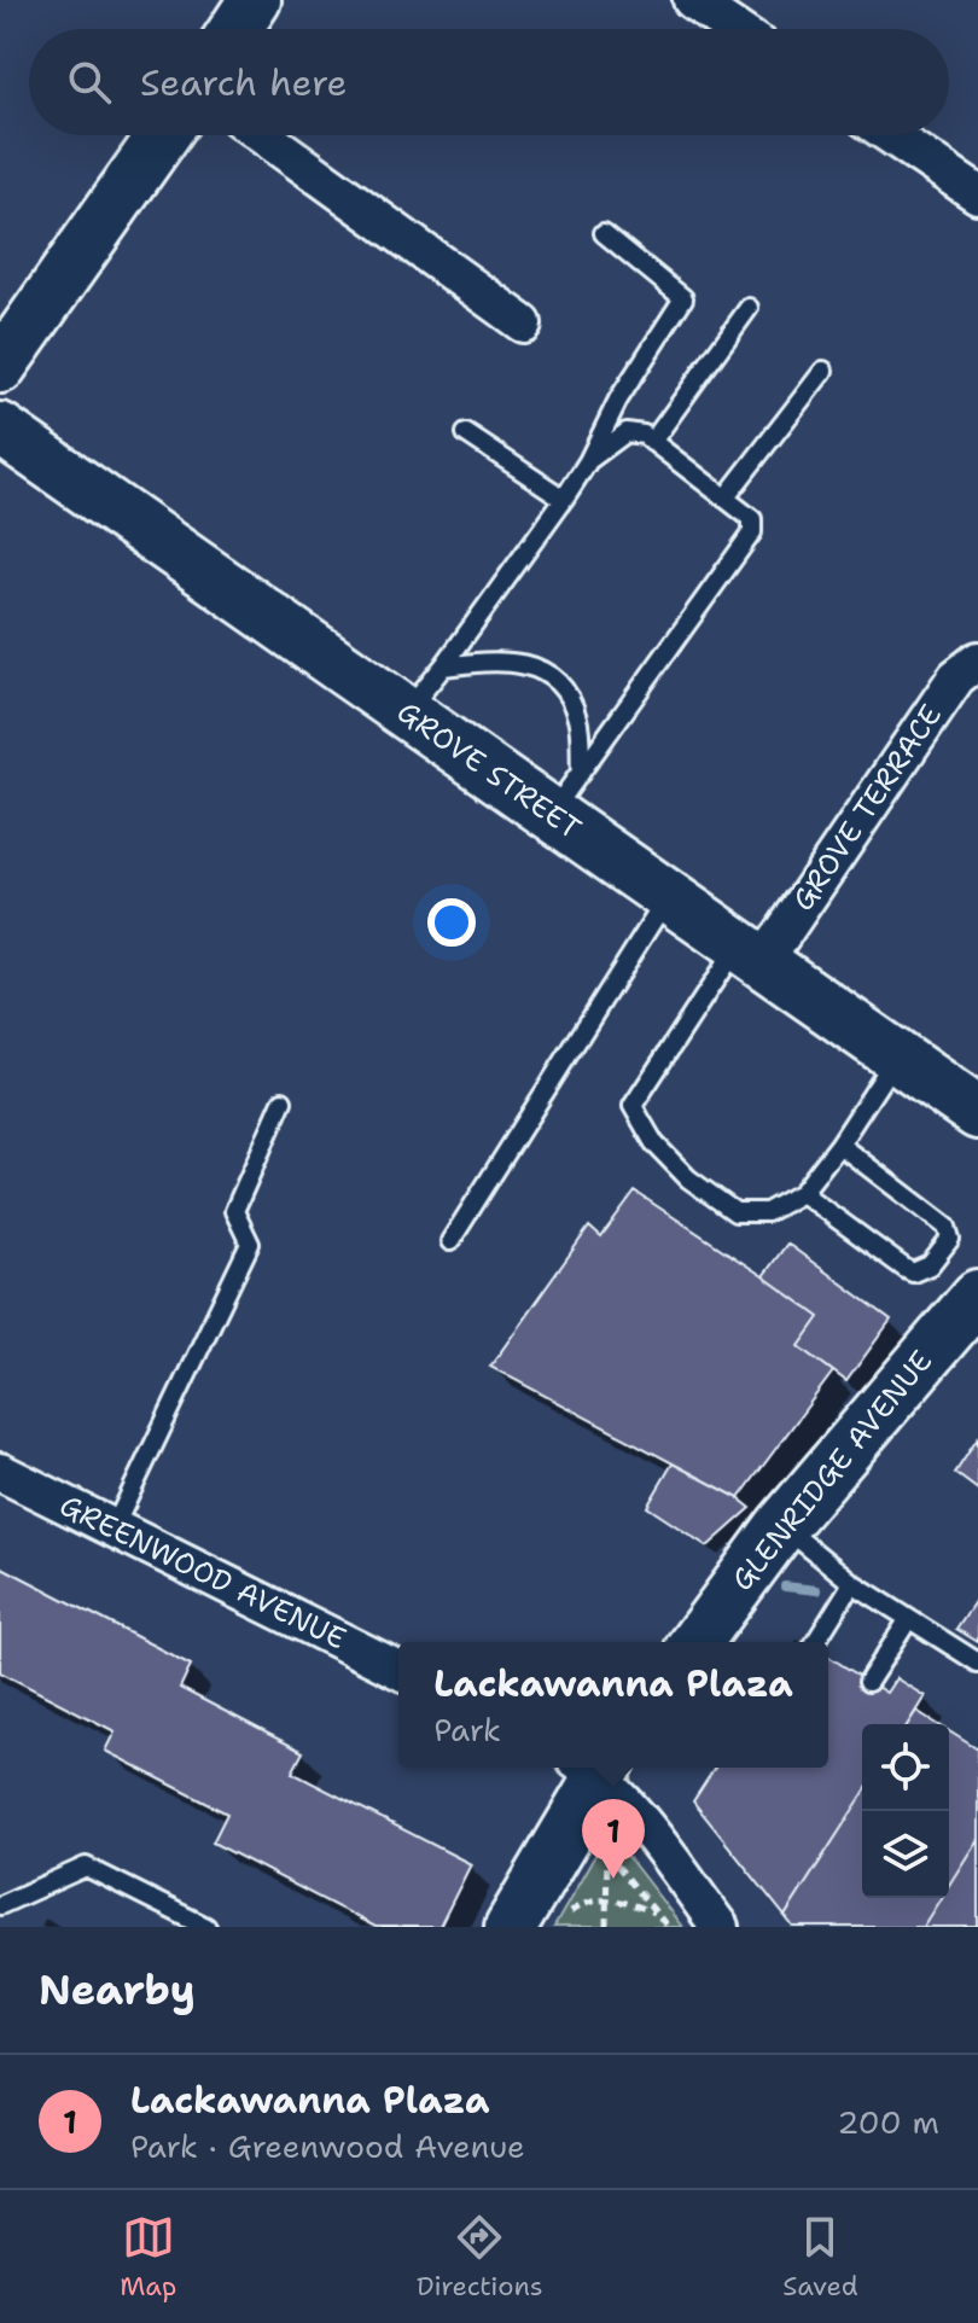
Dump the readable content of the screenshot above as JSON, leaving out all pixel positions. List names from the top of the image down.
{
  "streets": {
    "main road": ["GROVE STREET", "GLENRIDGE AVENUE"],
    "street": ["GROVE TERRACE", "GREENWOOD AVENUE"]
  },
  "crossings": [
    ["GROVE STREET", "GROVE TERRACE"]
  ],
  "page": {
    "search": "Search here",
    "popup": ["Lackawanna Plaza", "Park"],
    "pins": "1",
    "heading": "Nearby",
    "list": [
      {
        "mark": "1",
        "name": "Lackawanna Plaza",
        "note": "Park · Greenwood Avenue",
        "value": "200 m"
      }
    ],
    "nav": ["Map", "Directions", "Saved"]
  }
}
